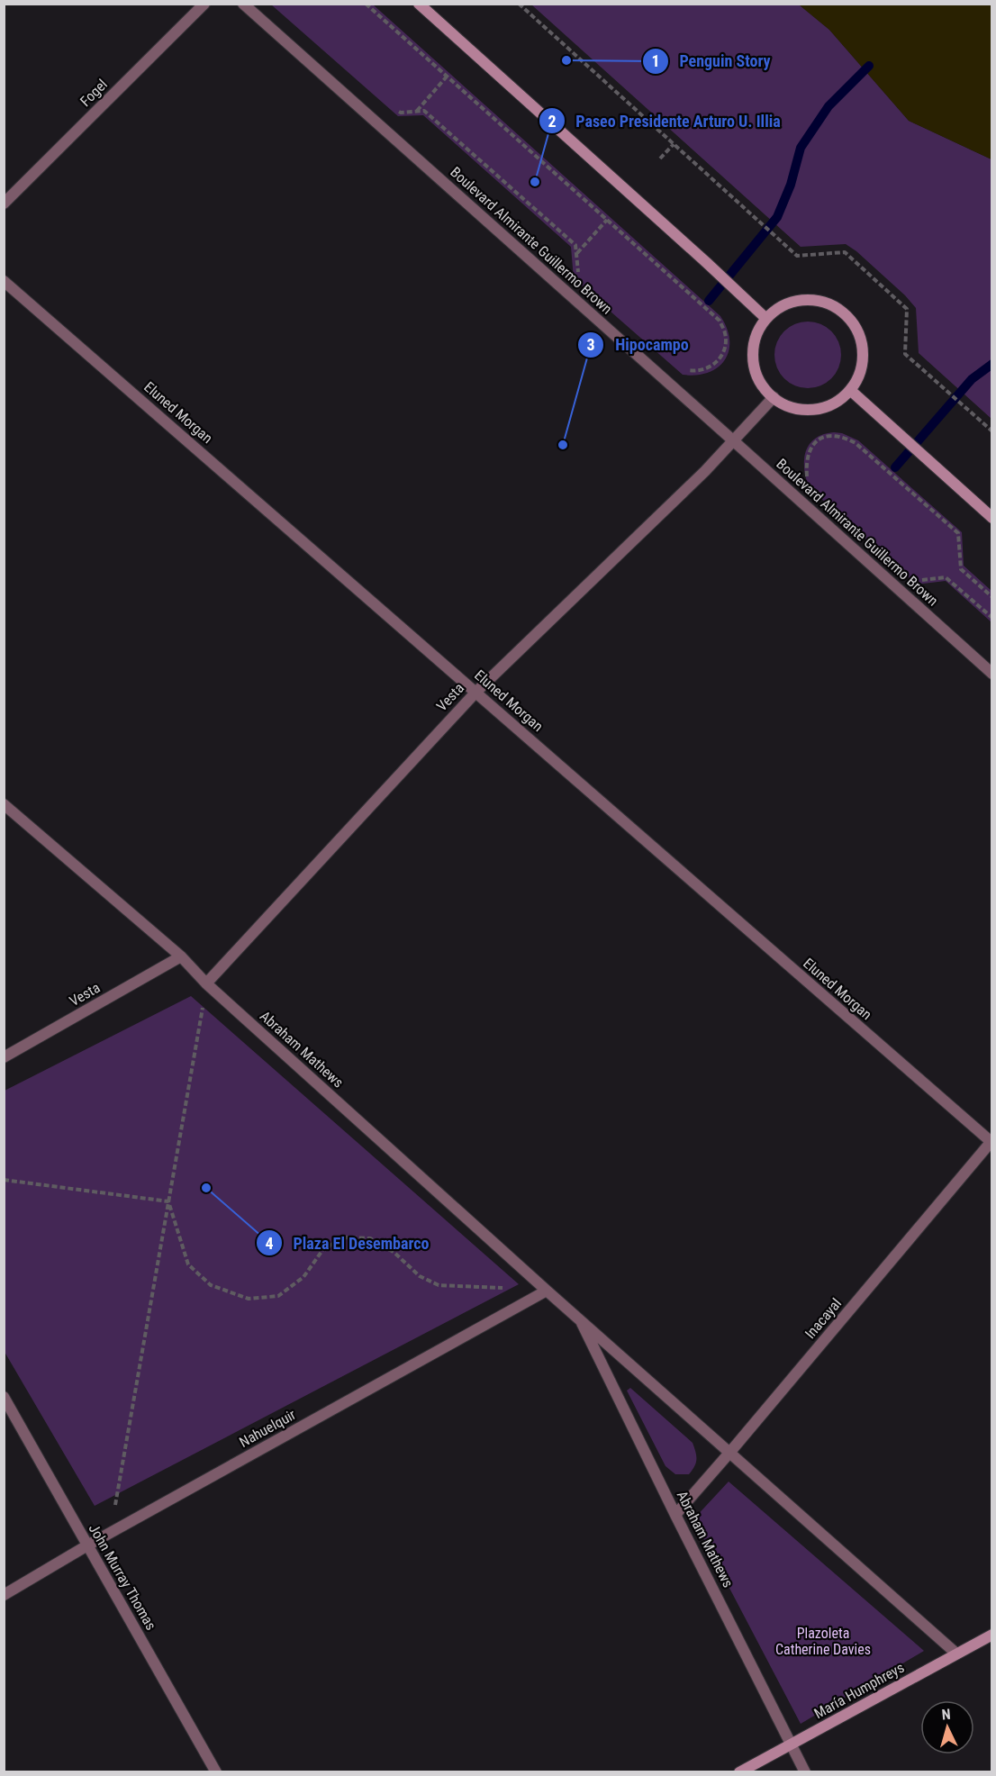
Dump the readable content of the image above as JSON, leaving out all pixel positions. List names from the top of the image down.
{
  "streets": {
    "main road": ["María Humphreys"],
    "street": [
      "Fogel",
      "Boulevard Almirante Guillermo Brown",
      "Eluned Morgan",
      "Vesta",
      "Abraham Mathews",
      "Inacayal",
      "Nahuelquir",
      "John Murray Thomas"
    ]
  },
  "crossings": [
    ["Boulevard Almirante Guillermo Brown", "Vesta"],
    ["Eluned Morgan", "Vesta"],
    ["Eluned Morgan", "Inacayal"],
    ["Vesta", "Abraham Mathews"],
    ["Abraham Mathews", "Inacayal"],
    ["Abraham Mathews", "Nahuelquir"],
    ["Abraham Mathews", "María Humphreys"],
    ["Nahuelquir", "John Murray Thomas"]
  ],
  "parks": ["Plazoleta Catherine Davies"],
  "places": [
    "Penguin Story",
    "Paseo Presidente Arturo U. Illia",
    "Hipocampo",
    "Plaza El Desembarco"
  ],
  "north": "top"
}
